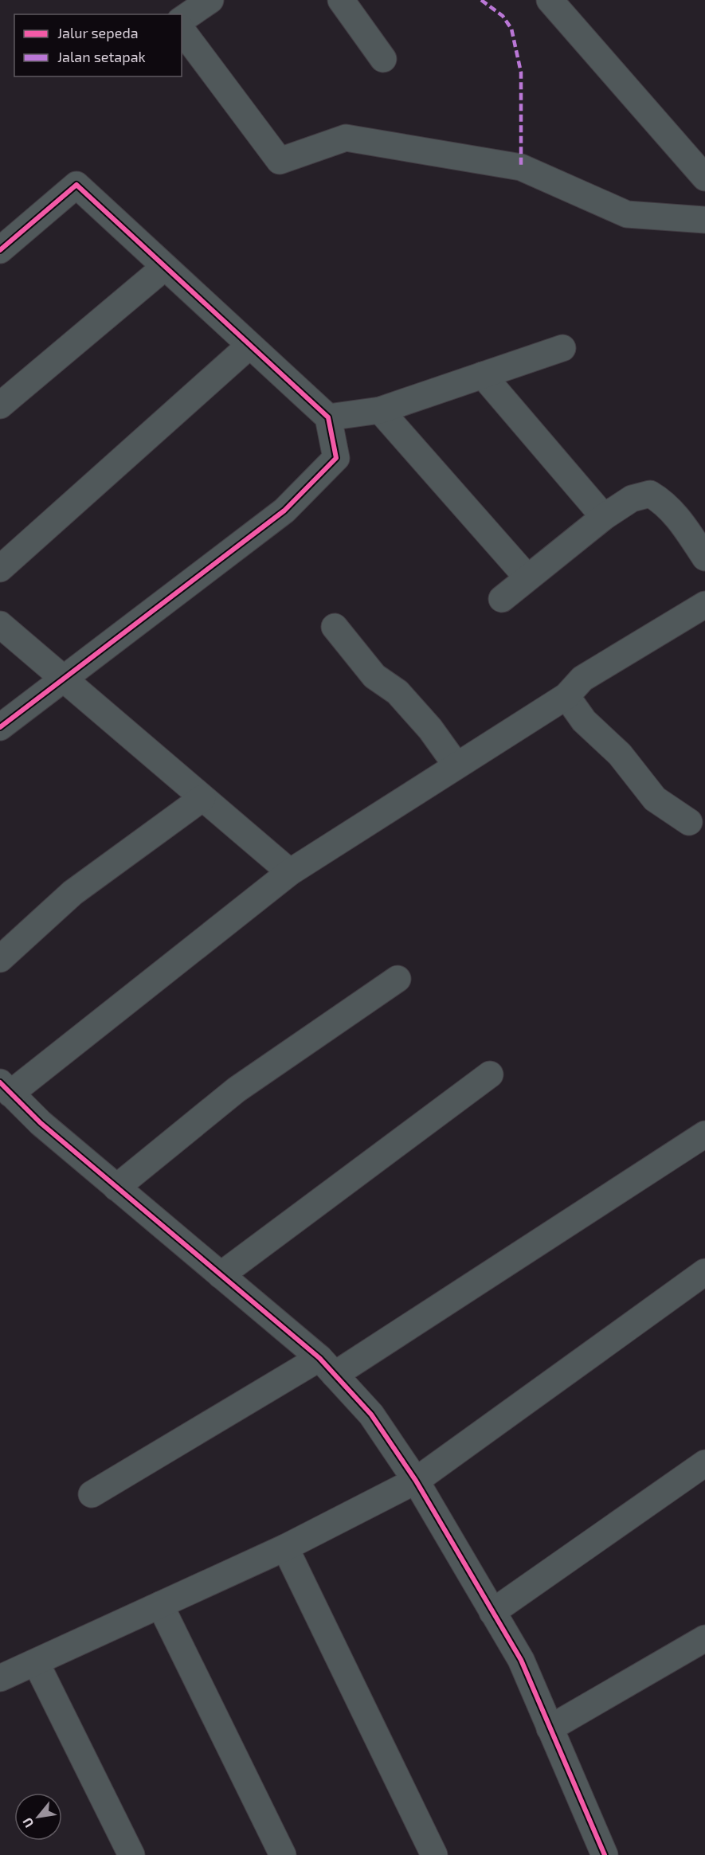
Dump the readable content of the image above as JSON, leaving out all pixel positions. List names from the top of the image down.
{
  "legend": ["Jalur sepeda", "Jalan setapak"],
  "north": "bottom left"
}
